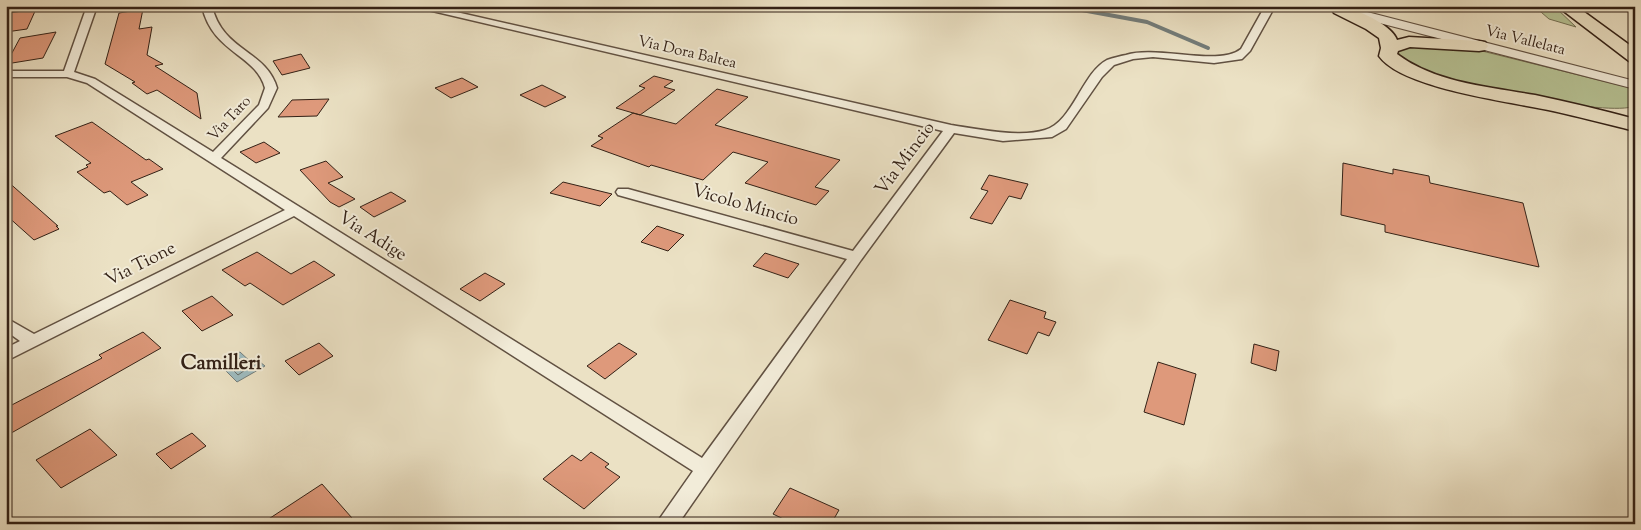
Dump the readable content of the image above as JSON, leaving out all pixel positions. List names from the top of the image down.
{
  "streets": {
    "street": [
      "Via Vallelata",
      "Via Dora Baltea",
      "Via Taro",
      "Via Mincio",
      "Vicolo Mincio",
      "Via Adige",
      "Via Tione"
    ]
  },
  "crossings": [
    ["Via Dora Baltea", "Via Mincio"],
    ["Via Taro", "Via Adige"],
    ["Via Mincio", "Vicolo Mincio"],
    ["Via Mincio", "Via Adige"],
    ["Via Adige", "Via Tione"]
  ],
  "districts": ["Camilleri"]
}
